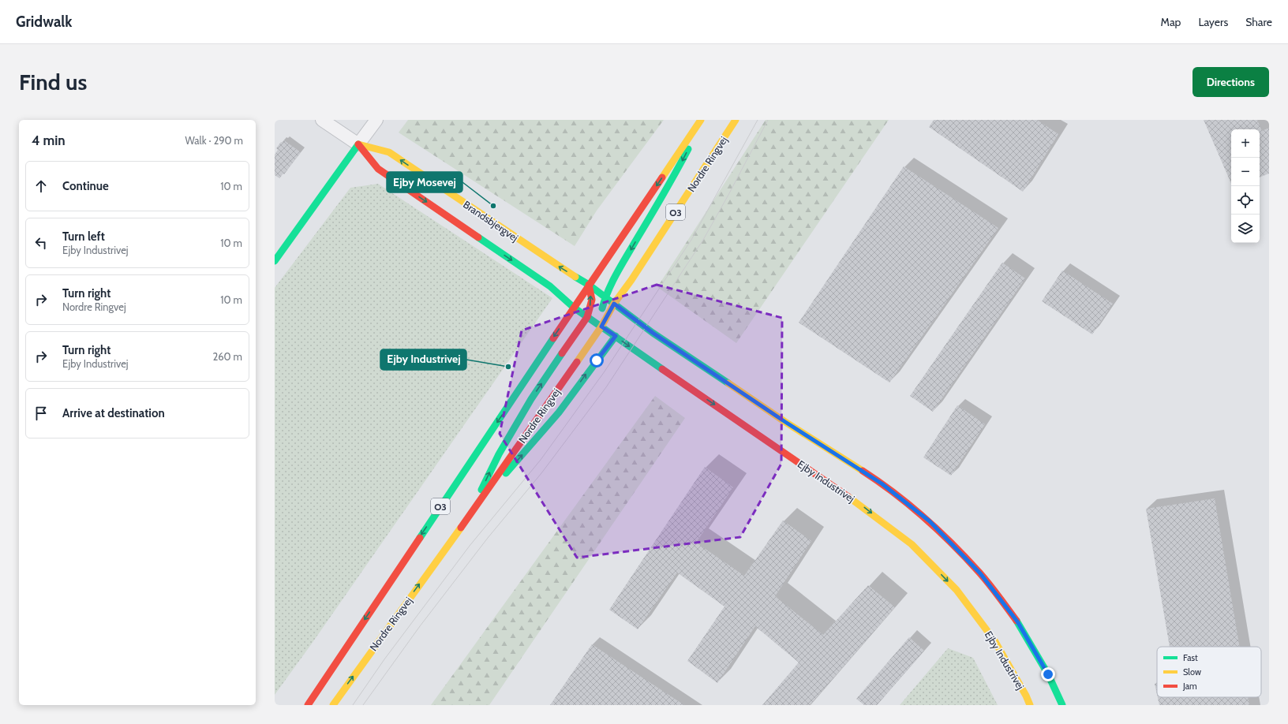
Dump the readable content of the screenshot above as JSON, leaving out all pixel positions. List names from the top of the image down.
{
  "streets": {
    "street": [
      "Nordre Ringvej",
      "O3",
      "Brandsbjergvej",
      "Ejby Industrivej"
    ]
  },
  "crossings": [
    ["Nordre Ringvej", "Ejby Industrivej"],
    ["O3", "Brandsbjergvej"],
    ["O3", "Ejby Industrivej"],
    ["Brandsbjergvej", "Ejby Industrivej"]
  ],
  "places": ["Ejby Mosevej", "Ejby Industrivej"],
  "legend": ["Fast", "Slow", "Jam"],
  "page": {
    "header": "Gridwalk",
    "nav": ["Map", "Layers", "Share"],
    "buttons": "Directions",
    "title": "Find us",
    "heading": ["4 min", "Walk · 290 m"],
    "map_buttons": ["+", "−"],
    "list": [
      ["Continue", "10 m"],
      ["Turn left", "Ejby Industrivej", "10 m"],
      ["Turn right", "Nordre Ringvej", "10 m"],
      ["Turn right", "Ejby Industrivej", "260 m"],
      "Arrive at destination"
    ]
  }
}
